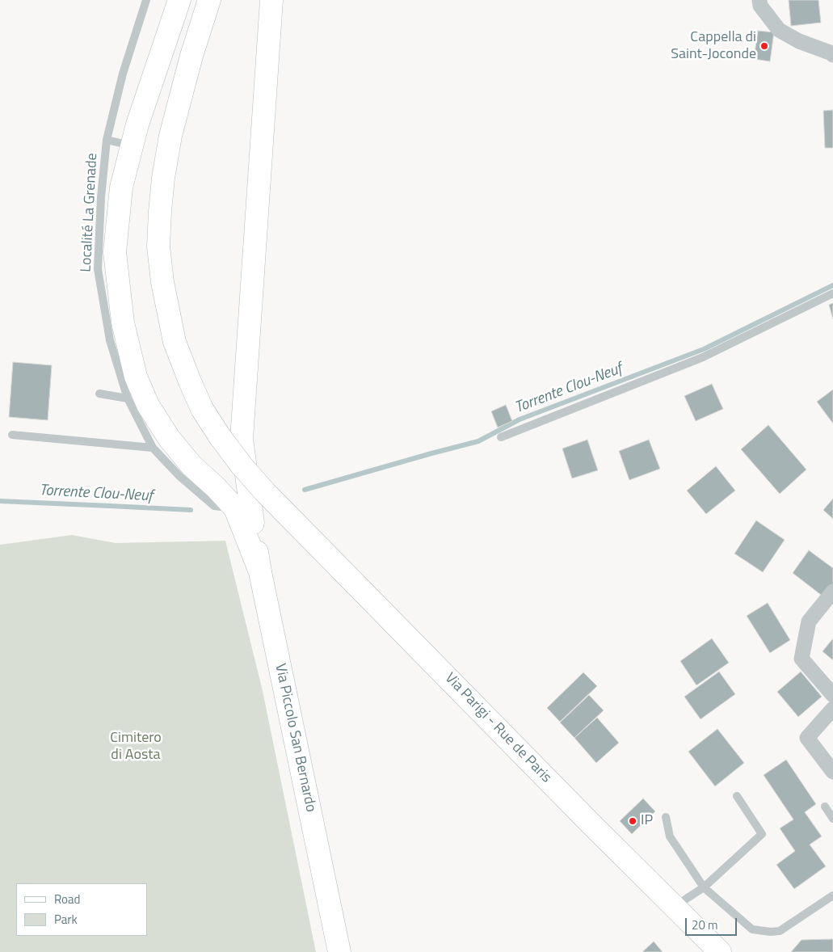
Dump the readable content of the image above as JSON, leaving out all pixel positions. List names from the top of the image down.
{
  "streets": {
    "main road": ["Via Parigi - Rue de Paris", "Via Piccolo San Bernardo"],
    "lane": ["Localité La Grenade"]
  },
  "crossings": [
    ["Localité La Grenade", "Via Piccolo San Bernardo"]
  ],
  "water": ["Torrente Clou-Neuf"],
  "parks": ["Cimitero di Aosta"],
  "places": ["Cappella di Saint-Joconde", "IP"],
  "legend": ["Road", "Park"],
  "scale_bar": "20 m"
}
